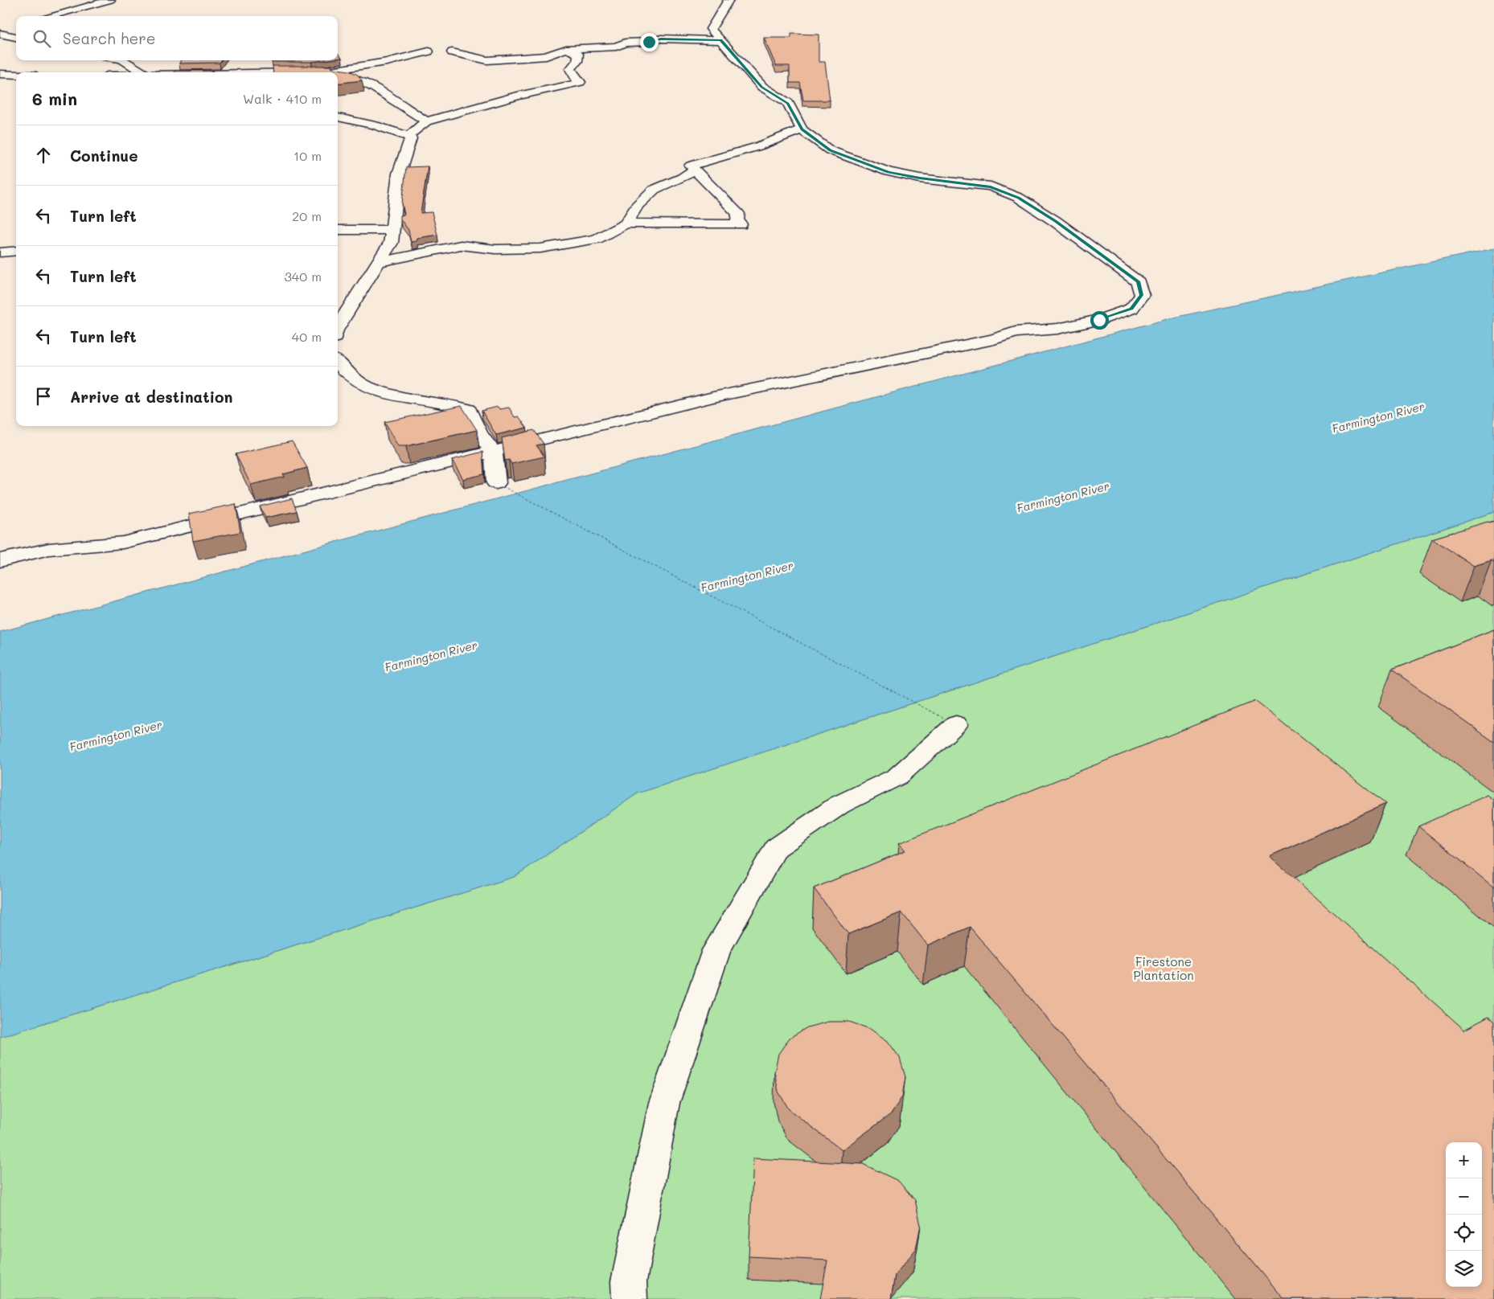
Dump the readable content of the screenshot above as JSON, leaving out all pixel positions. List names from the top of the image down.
{
  "water": ["Farmington River"],
  "parks": ["Firestone Plantation"],
  "page": {
    "search": "Search here",
    "heading": ["6 min", "Walk · 410 m"],
    "list": [
      ["Continue", "10 m"],
      ["Turn left", "20 m"],
      ["Turn left", "340 m"],
      ["Turn left", "40 m"],
      "Arrive at destination"
    ],
    "map_buttons": ["+", "−"]
  }
}
